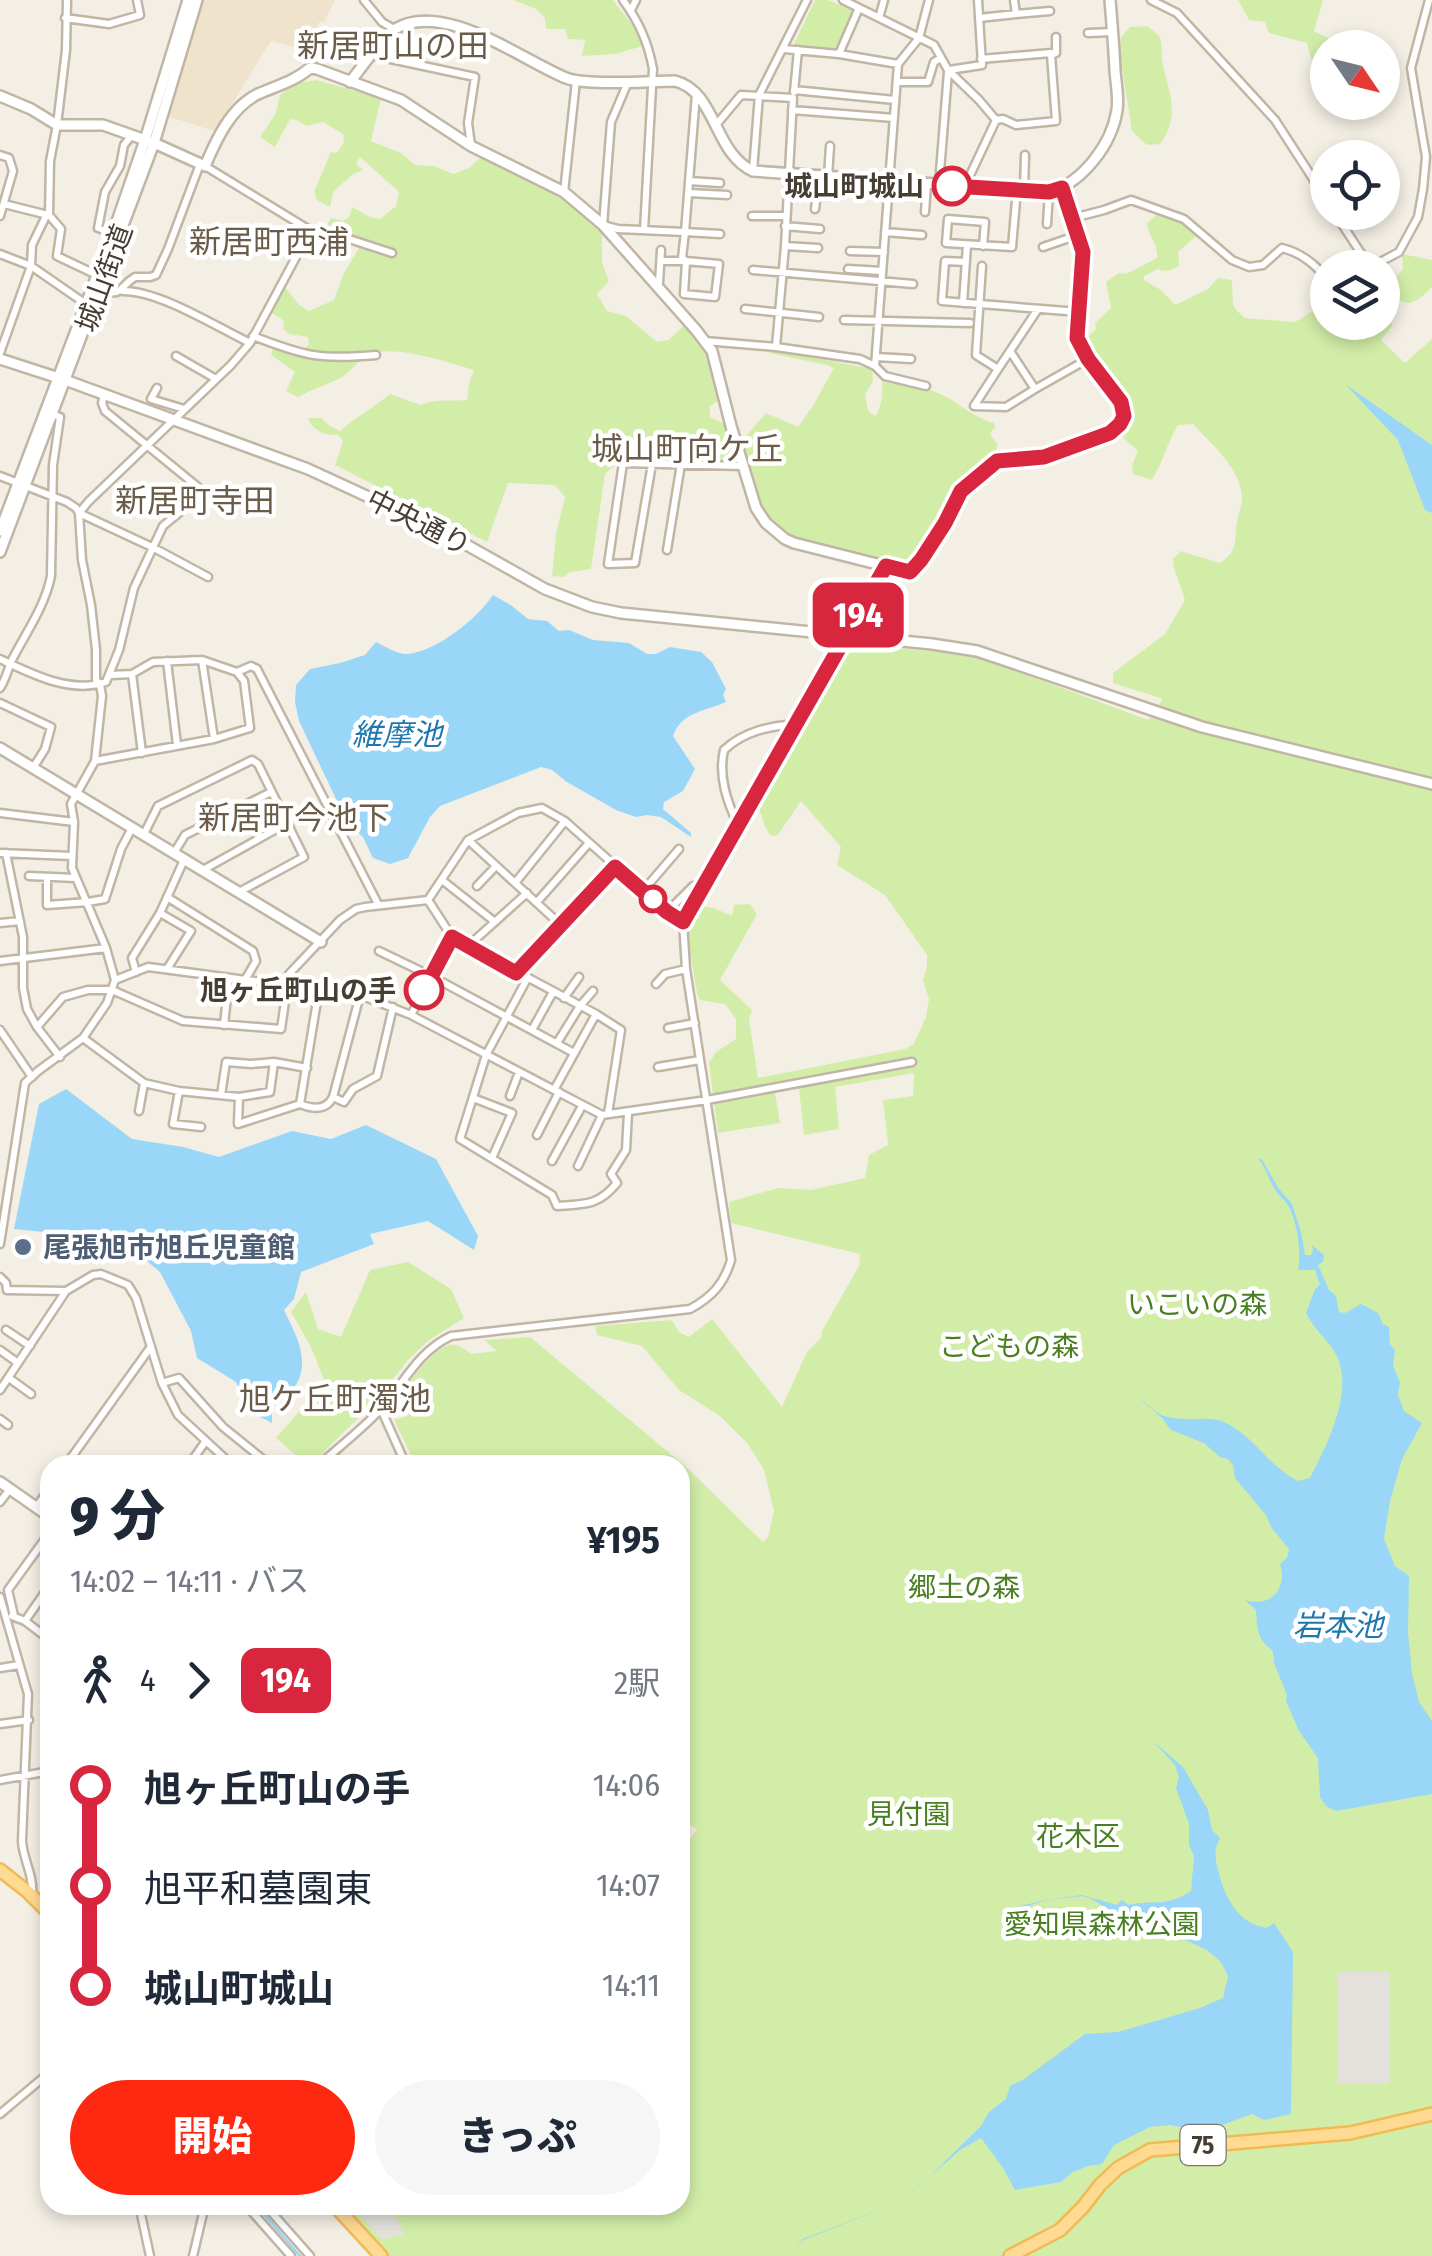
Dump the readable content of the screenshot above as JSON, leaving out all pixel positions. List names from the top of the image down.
{
  "streets": {
    "main road": ["75"],
    "street": ["城山街道", "中央通り"]
  },
  "crossings": [
    ["城山街道", "中央通り"]
  ],
  "districts": [
    "新居町山の田",
    "新居町西浦",
    "城山町向ケ丘",
    "新居町寺田",
    "新居町今池下",
    "旭ケ丘町濁池"
  ],
  "water": ["維摩池", "岩本池"],
  "parks": [
    "いこいの森",
    "こどもの森",
    "郷土の森",
    "見付園",
    "花木区",
    "愛知県森林公園"
  ],
  "places": ["城山町城山", "旭ヶ丘町山の手", "尾張旭市旭丘児童館"],
  "lines": ["bus line 194"],
  "north": "bottom right",
  "page": {
    "on_map": "194",
    "heading": ["9 分", "14:02 – 14:11 · バス", "¥195"],
    "legs": ["4", "194", "2駅"],
    "list": [
      {
        "name": "旭ヶ丘町山の手",
        "value": "14:06"
      },
      {
        "name": "旭平和墓園東",
        "value": "14:07"
      },
      {
        "name": "城山町城山",
        "value": "14:11"
      }
    ],
    "buttons": ["開始", "きっぷ"]
  }
}
